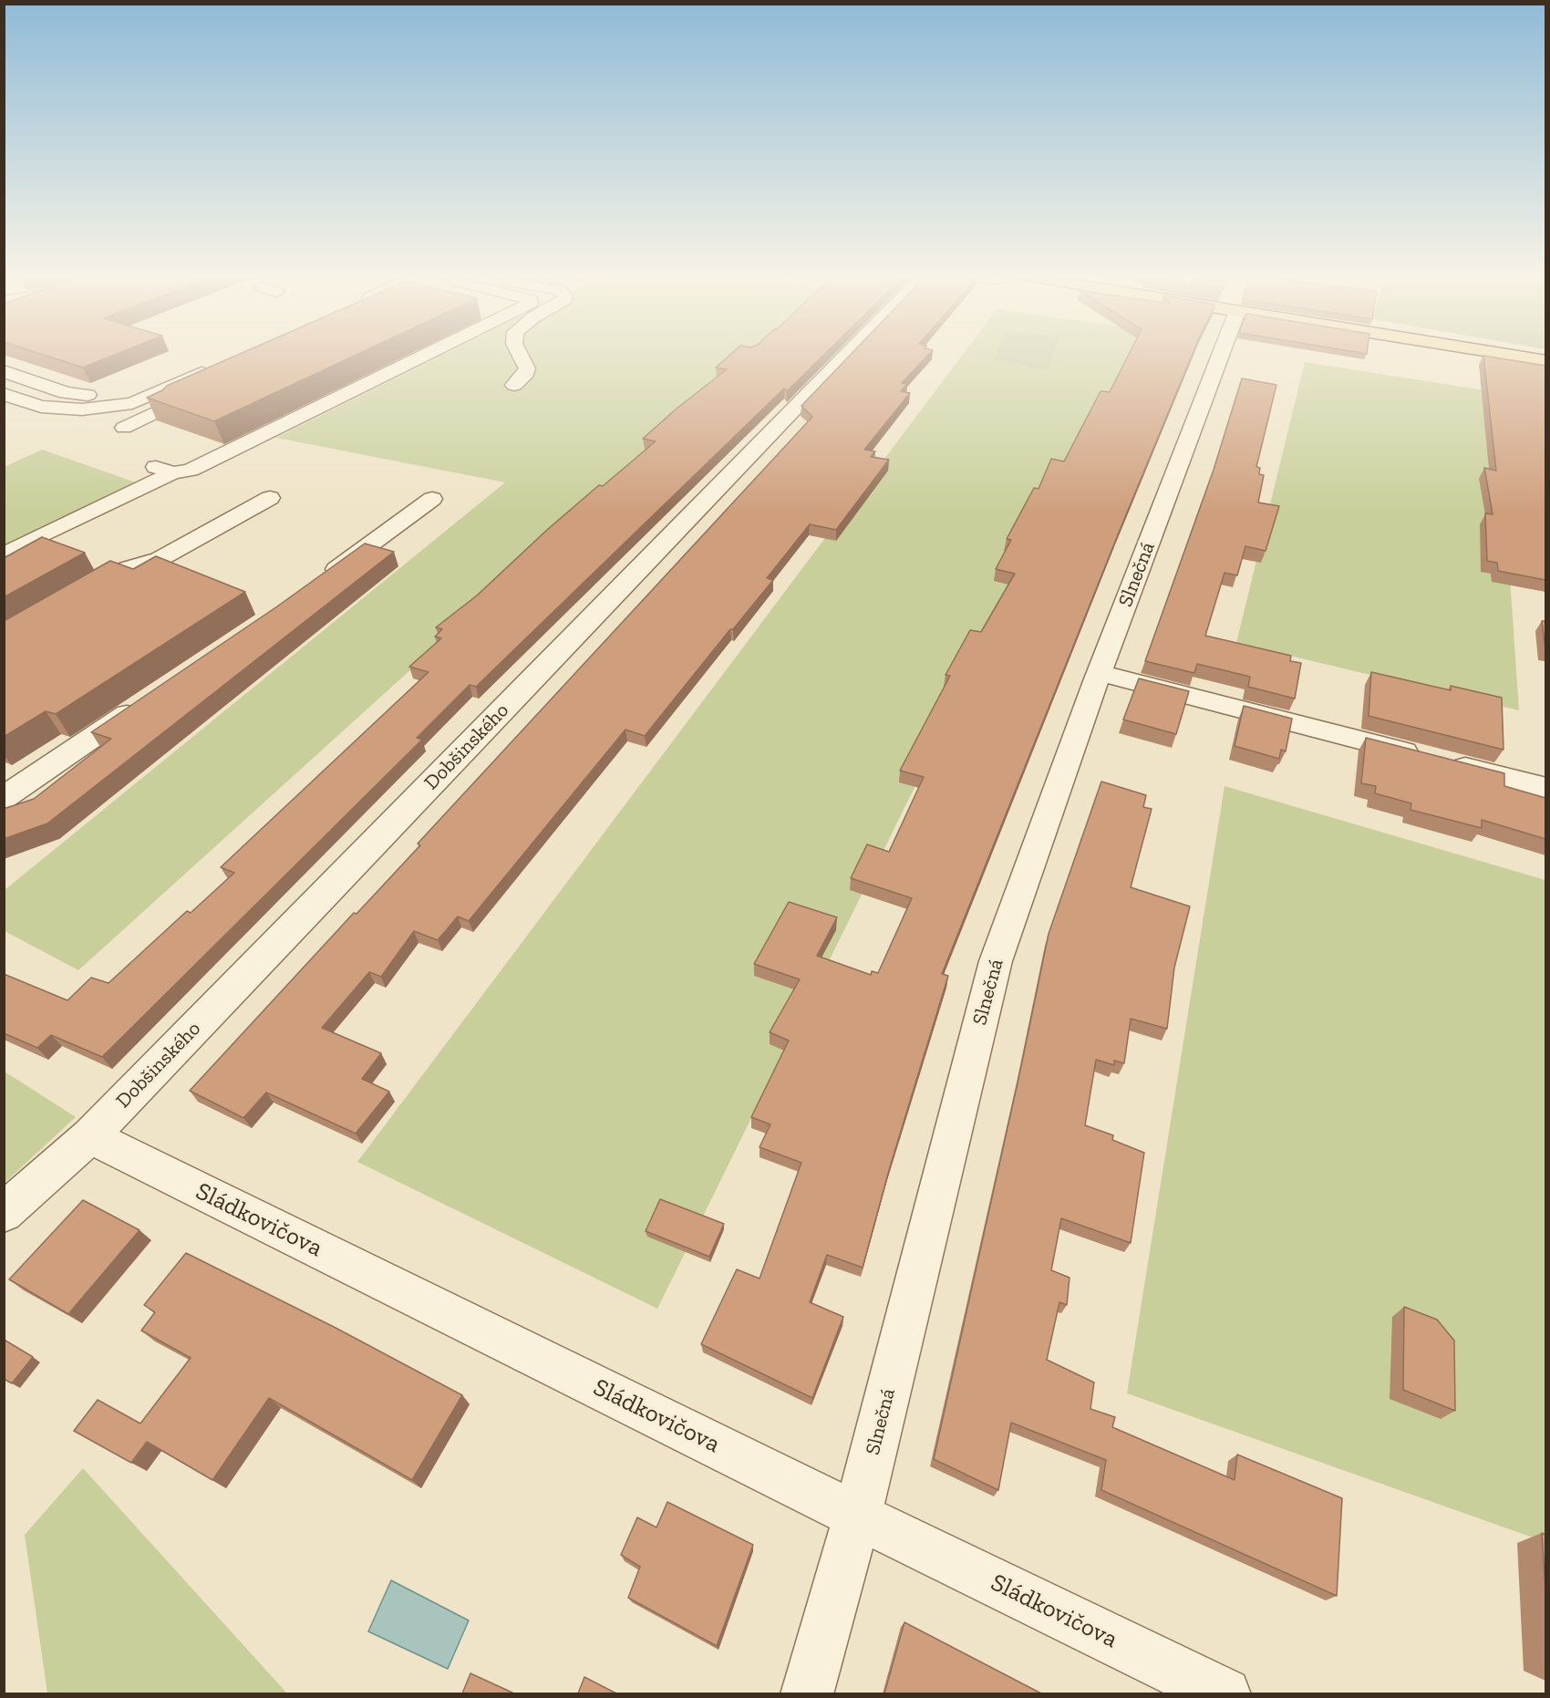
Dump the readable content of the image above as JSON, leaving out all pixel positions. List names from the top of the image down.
{
  "streets": {
    "street": ["Slnečná", "Dobšinského", "Sládkovičova"]
  },
  "crossings": [
    ["Slnečná", "Sládkovičova"],
    ["Dobšinského", "Sládkovičova"]
  ]
}
